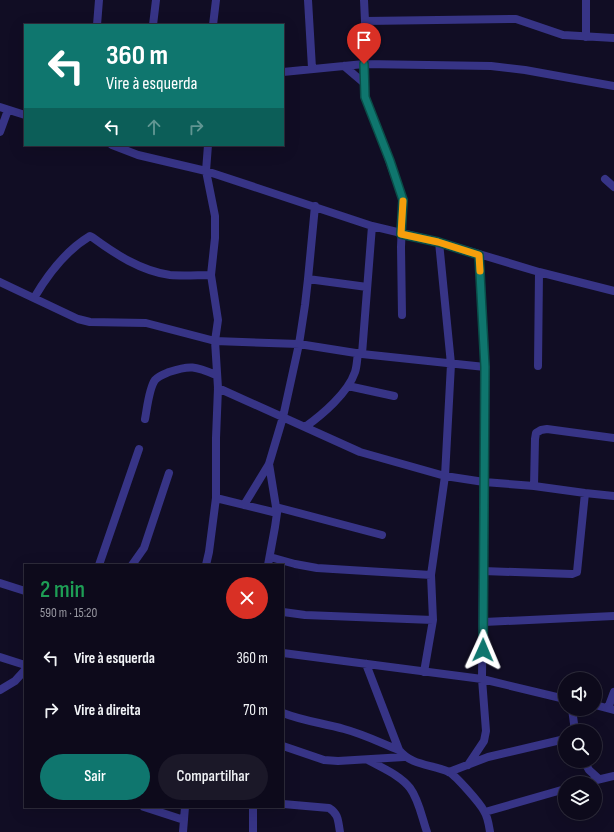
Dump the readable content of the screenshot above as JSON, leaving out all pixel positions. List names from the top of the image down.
{
  "page": {
    "turn": ["360 m", "Vire à esquerda"],
    "heading": ["2 min", "590 m · 15:20"],
    "list": [
      {
        "name": "Vire à esquerda",
        "value": "360 m"
      },
      {
        "name": "Vire à direita",
        "value": "70 m"
      }
    ],
    "buttons": ["Sair", "Compartilhar"]
  }
}
